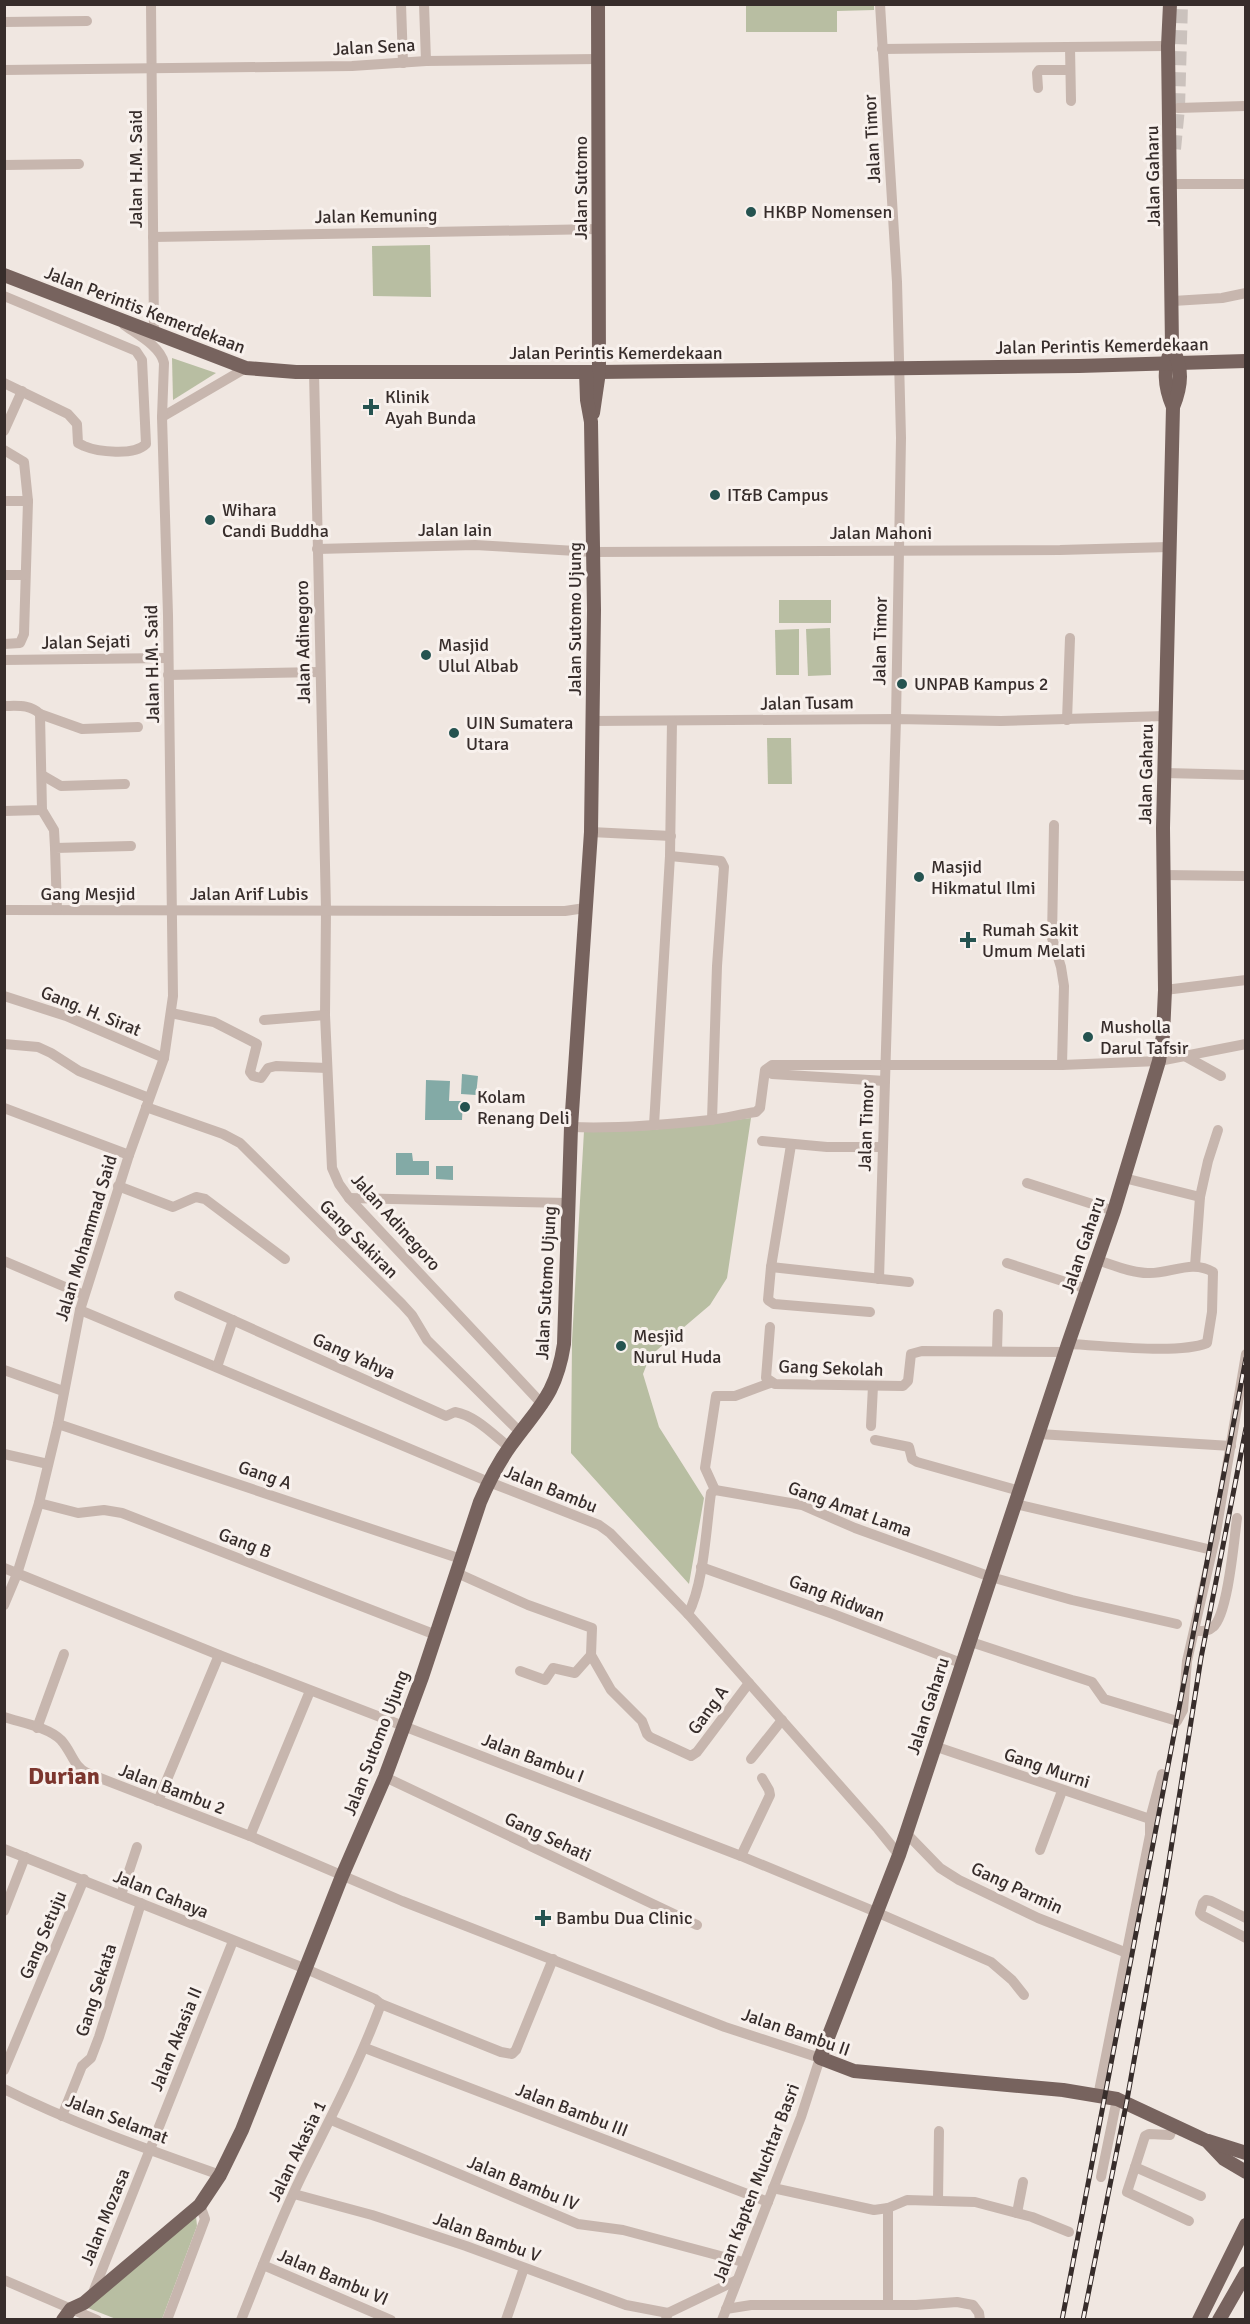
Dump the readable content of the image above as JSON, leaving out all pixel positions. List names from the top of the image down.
{
  "streets": {
    "main road": [
      "Jalan Gaharu",
      "Jalan Sutomo",
      "Jalan Perintis Kemerdekaan",
      "Jalan Sutomo Ujung",
      "Jalan Bambu II"
    ],
    "street": [
      "Jalan Sena",
      "Jalan Timor",
      "Jalan H.M. Said",
      "Jalan Kemuning",
      "Jalan Iain",
      "Jalan Mahoni",
      "Jalan Sejati",
      "Jalan Adinegoro",
      "Jalan Tusam",
      "Gang Mesjid",
      "Jalan Arif Lubis",
      "Gang. H. Sirat",
      "Jalan Mohammad Said",
      "Gang Sakiran",
      "Gang Yahya",
      "Gang Sekolah",
      "Gang A",
      "Jalan Bambu",
      "Gang Amat Lama",
      "Gang B",
      "Gang Ridwan",
      "Jalan Bambu I",
      "Gang Murni",
      "Jalan Bambu 2",
      "Gang Sehati",
      "Gang Parmin",
      "Jalan Cahaya",
      "Gang Setuju",
      "Gang Sekata",
      "Jalan Akasia II",
      "Jalan Bambu III",
      "Jalan Selamat",
      "Jalan Akasia 1",
      "Jalan Bambu IV",
      "Jalan Kapten Muchtar Basri",
      "Jalan Mozasa",
      "Jalan Bambu V",
      "Jalan Bambu VI"
    ]
  },
  "crossings": [
    ["Jalan Sena", "Jalan H.M. Said"],
    ["Jalan Sena", "Jalan Sutomo"],
    ["Jalan Timor", "Jalan Perintis Kemerdekaan"],
    ["Jalan Timor", "Jalan Mahoni"],
    ["Jalan Timor", "Jalan Tusam"],
    ["Jalan H.M. Said", "Jalan Kemuning"],
    ["Jalan H.M. Said", "Jalan Perintis Kemerdekaan"],
    ["Jalan H.M. Said", "Jalan Sejati"],
    ["Jalan H.M. Said", "Gang Mesjid"],
    ["Jalan H.M. Said", "Jalan Arif Lubis"],
    ["Jalan H.M. Said", "Jalan Mohammad Said"],
    ["Jalan Gaharu", "Jalan Perintis Kemerdekaan"],
    ["Jalan Gaharu", "Jalan Mahoni"],
    ["Jalan Gaharu", "Jalan Tusam"],
    ["Jalan Gaharu", "Gang Sekolah"],
    ["Jalan Gaharu", "Jalan Bambu"],
    ["Jalan Gaharu", "Gang Amat Lama"],
    ["Jalan Gaharu", "Gang Ridwan"],
    ["Jalan Gaharu", "Jalan Bambu I"],
    ["Jalan Gaharu", "Gang Murni"],
    ["Jalan Gaharu", "Gang Parmin"],
    ["Jalan Gaharu", "Jalan Bambu II"],
    ["Jalan Gaharu", "Jalan Kapten Muchtar Basri"],
    ["Jalan Sutomo", "Jalan Kemuning"],
    ["Jalan Sutomo", "Jalan Perintis Kemerdekaan"],
    ["Jalan Sutomo", "Jalan Sutomo Ujung"],
    ["Jalan Perintis Kemerdekaan", "Jalan Sutomo Ujung"],
    ["Jalan Perintis Kemerdekaan", "Jalan Adinegoro"],
    ["Jalan Iain", "Jalan Mahoni"],
    ["Jalan Iain", "Jalan Sutomo Ujung"],
    ["Jalan Iain", "Jalan Adinegoro"],
    ["Jalan Mahoni", "Jalan Sutomo Ujung"],
    ["Jalan Sutomo Ujung", "Jalan Adinegoro"],
    ["Jalan Sutomo Ujung", "Jalan Tusam"],
    ["Jalan Sutomo Ujung", "Gang Sakiran"],
    ["Jalan Sutomo Ujung", "Gang Yahya"],
    ["Jalan Sutomo Ujung", "Gang A"],
    ["Jalan Sutomo Ujung", "Jalan Bambu"],
    ["Jalan Sutomo Ujung", "Gang B"],
    ["Jalan Sutomo Ujung", "Jalan Bambu I"],
    ["Jalan Sutomo Ujung", "Jalan Bambu 2"],
    ["Jalan Sutomo Ujung", "Gang Sehati"],
    ["Jalan Sutomo Ujung", "Jalan Cahaya"],
    ["Jalan Sutomo Ujung", "Jalan Bambu II"],
    ["Jalan Sutomo Ujung", "Jalan Selamat"],
    ["Jalan Sutomo Ujung", "Jalan Mozasa"],
    ["Jalan Adinegoro", "Jalan Arif Lubis"],
    ["Gang Mesjid", "Jalan Arif Lubis"],
    ["Gang Mesjid", "Jalan Mohammad Said"],
    ["Jalan Arif Lubis", "Jalan Mohammad Said"],
    ["Gang. H. Sirat", "Jalan Mohammad Said"],
    ["Jalan Mohammad Said", "Gang Sakiran"],
    ["Jalan Mohammad Said", "Gang A"],
    ["Jalan Mohammad Said", "Jalan Bambu"],
    ["Jalan Mohammad Said", "Gang B"],
    ["Jalan Mohammad Said", "Jalan Bambu I"],
    ["Gang A", "Jalan Bambu"],
    ["Jalan Bambu 2", "Jalan Bambu II"],
    ["Jalan Cahaya", "Gang Setuju"],
    ["Jalan Cahaya", "Gang Sekata"],
    ["Jalan Cahaya", "Jalan Bambu II"],
    ["Jalan Cahaya", "Jalan Akasia II"],
    ["Jalan Cahaya", "Jalan Akasia 1"],
    ["Gang Sekata", "Jalan Selamat"],
    ["Jalan Bambu II", "Jalan Kapten Muchtar Basri"],
    ["Jalan Akasia II", "Jalan Selamat"],
    ["Jalan Akasia II", "Jalan Mozasa"],
    ["Jalan Bambu III", "Jalan Akasia 1"],
    ["Jalan Bambu III", "Jalan Kapten Muchtar Basri"],
    ["Jalan Selamat", "Jalan Mozasa"],
    ["Jalan Akasia 1", "Jalan Bambu IV"],
    ["Jalan Akasia 1", "Jalan Bambu V"],
    ["Jalan Akasia 1", "Jalan Bambu VI"],
    ["Jalan Bambu IV", "Jalan Kapten Muchtar Basri"]
  ],
  "districts": ["Durian"],
  "places": {
    "other": [
      "HKBP Nomensen",
      "IT&B Campus",
      "Wihara Candi Buddha",
      "Masjid Ulul Albab",
      "UNPAB Kampus 2",
      "UIN Sumatera Utara",
      "Masjid Hikmatul Ilmi",
      "Musholla Darul Tafsir",
      "Kolam Renang Deli",
      "Mesjid Nurul Huda"
    ],
    "health": ["Klinik Ayah Bunda", "Rumah Sakit Umum Melati", "Bambu Dua Clinic"]
  }
}
